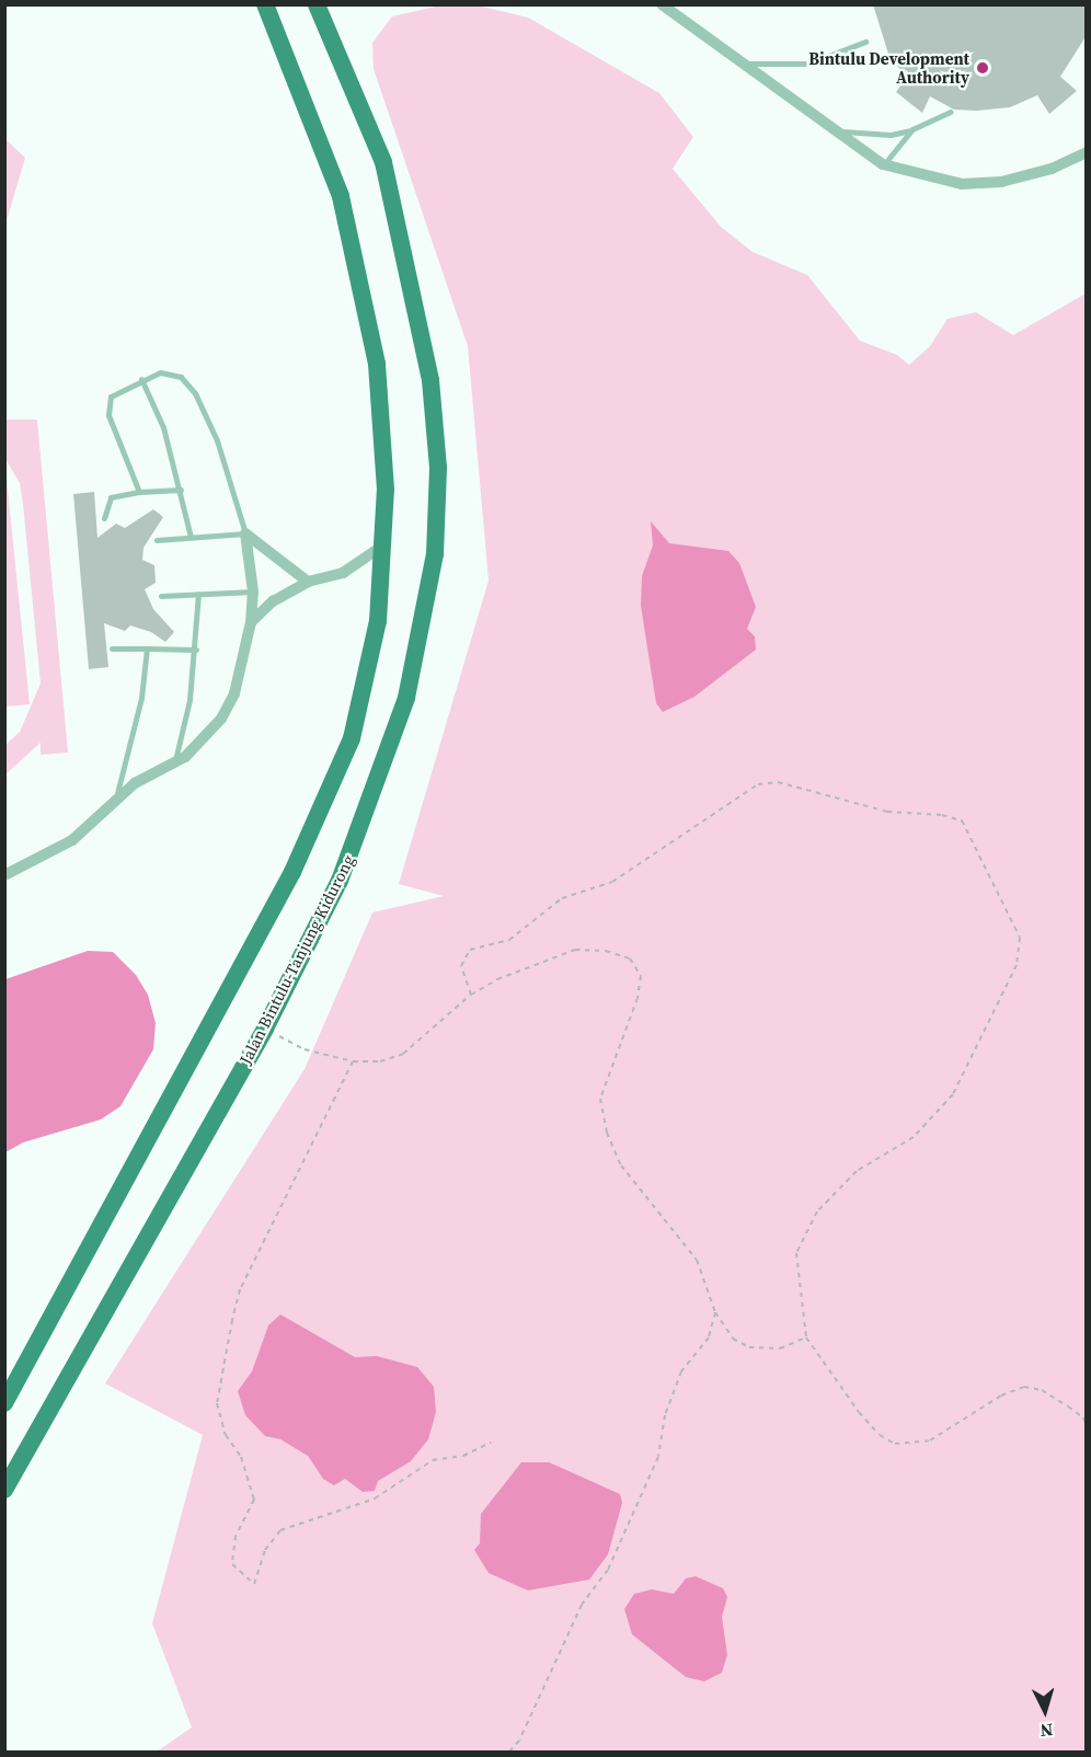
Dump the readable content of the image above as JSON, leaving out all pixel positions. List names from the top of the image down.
{
  "streets": {
    "main road": ["Jalan Bintulu-Tanjung Kidurong"]
  },
  "places": ["Bintulu Development Authority"],
  "north": "bottom"
}
